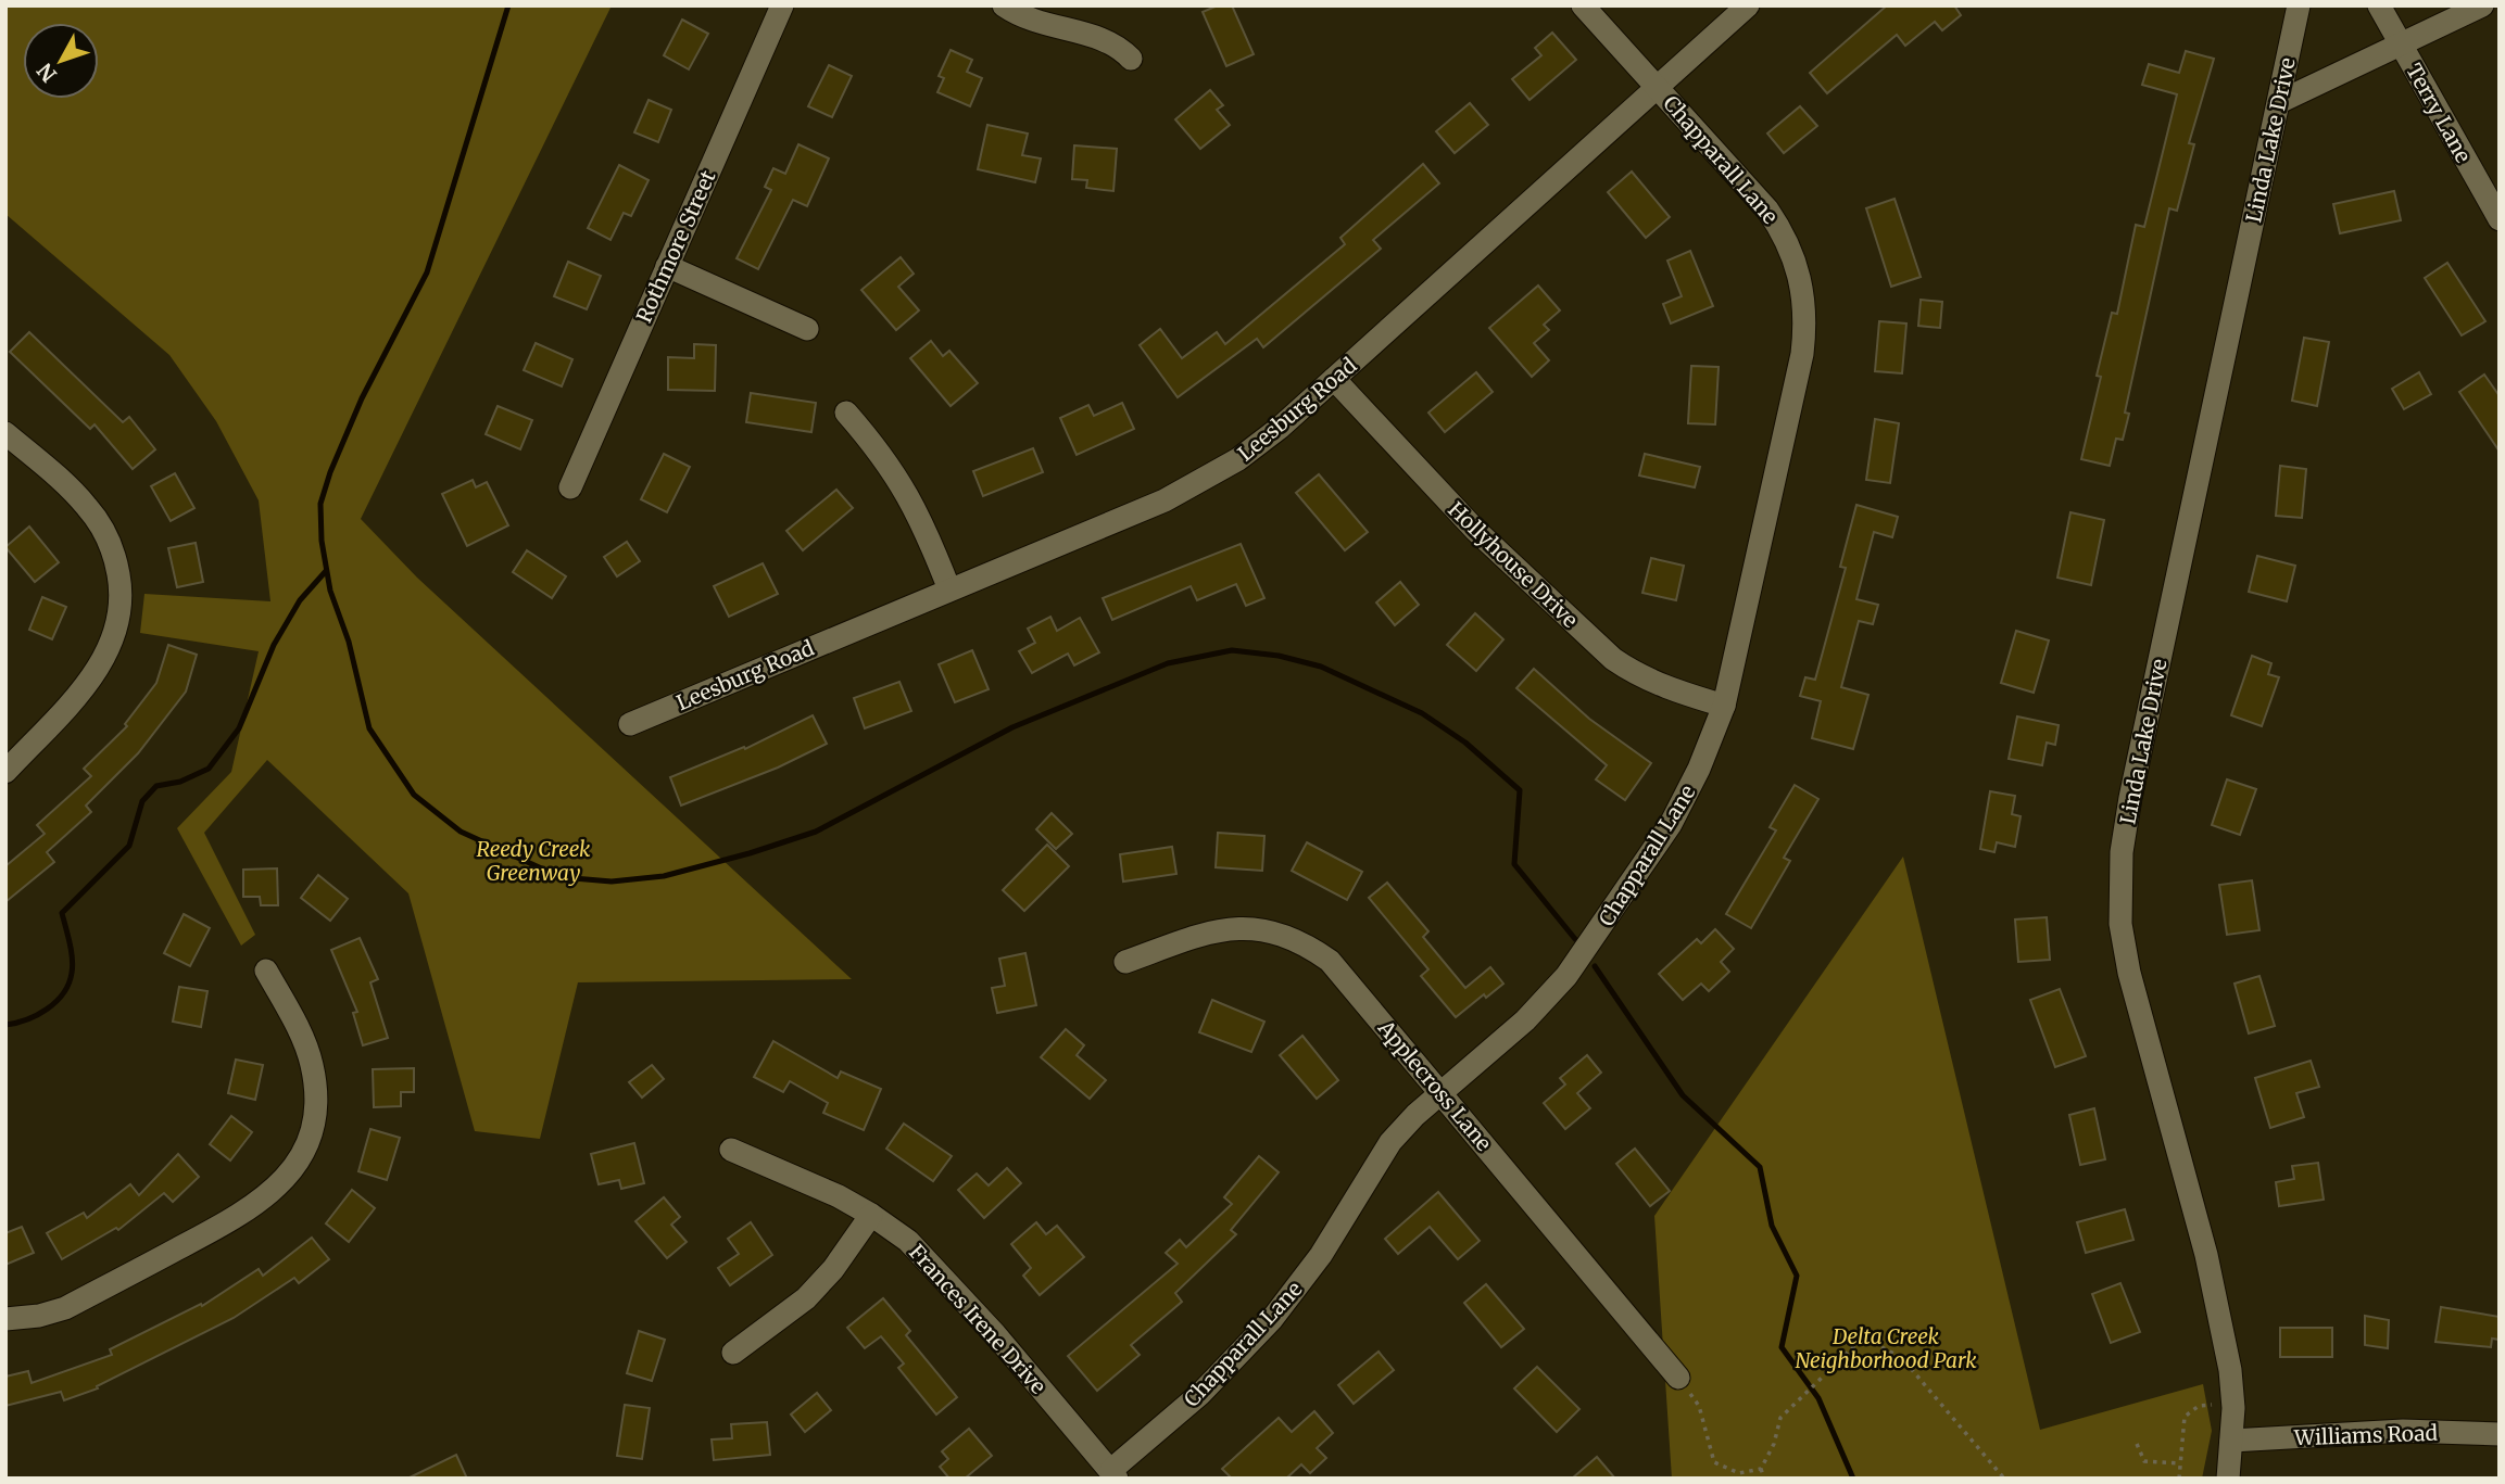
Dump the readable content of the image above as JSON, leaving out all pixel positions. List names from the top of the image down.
{
  "streets": {
    "street": [
      "Terry Lane",
      "Linda Lake Drive",
      "Chapparall Lane",
      "Rothmore Street",
      "Leesburg Road",
      "Hollyhouse Drive",
      "Applecross Lane",
      "Frances Irene Drive",
      "Williams Road"
    ]
  },
  "crossings": [
    ["Linda Lake Drive", "Williams Road"],
    ["Chapparall Lane", "Leesburg Road"],
    ["Chapparall Lane", "Hollyhouse Drive"],
    ["Chapparall Lane", "Applecross Lane"],
    ["Chapparall Lane", "Frances Irene Drive"],
    ["Leesburg Road", "Hollyhouse Drive"]
  ],
  "parks": ["Reedy Creek Greenway", "Delta Creek Neighborhood Park"],
  "north": "bottom left"
}
